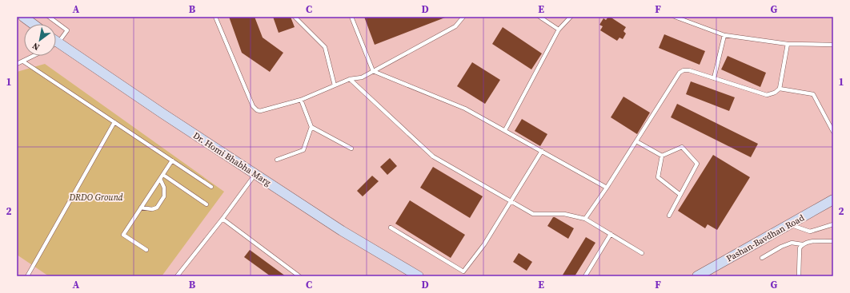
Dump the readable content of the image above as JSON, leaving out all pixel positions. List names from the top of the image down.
{
  "streets": {
    "main road": ["Dr. Homi Bhabha Marg", "Pashan-Bavdhan Road"]
  },
  "parks": ["DRDO Ground"],
  "north": "bottom left",
  "grid": {
    "columns": [
      "A",
      "B",
      "C",
      "D",
      "E",
      "F",
      "G"
    ],
    "rows": ["1", "2"]
  }
}
